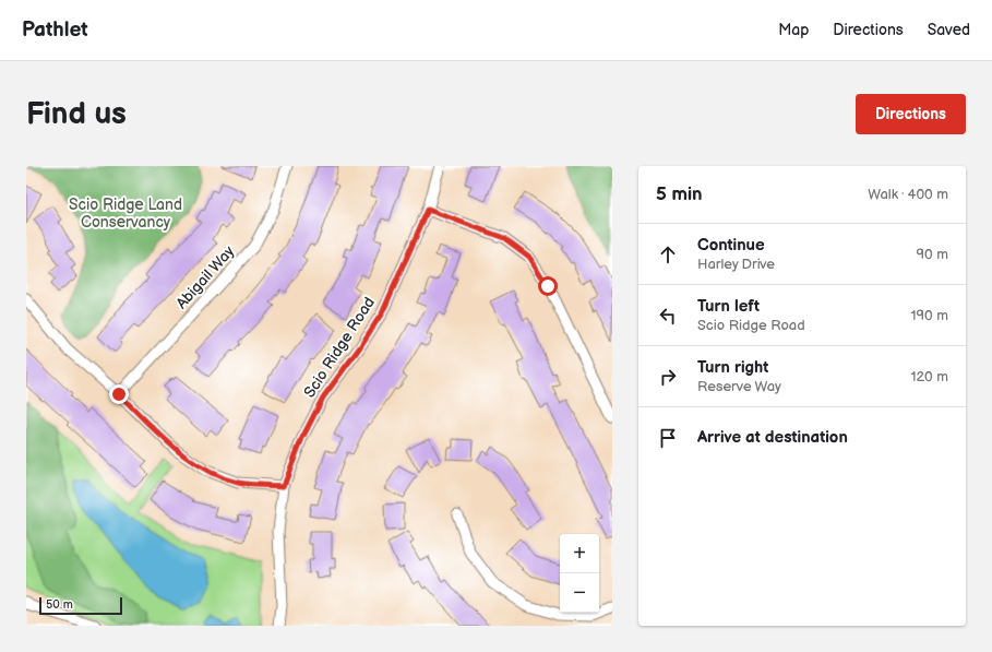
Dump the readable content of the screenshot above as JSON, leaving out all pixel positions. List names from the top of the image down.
{
  "streets": {
    "street": ["Abigail Way", "Scio Ridge Road"]
  },
  "parks": ["Scio Ridge Land Conservancy"],
  "scale_bar": "50 m",
  "page": {
    "header": "Pathlet",
    "nav": ["Map", "Directions", "Saved"],
    "buttons": "Directions",
    "title": "Find us",
    "heading": ["5 min", "Walk · 400 m"],
    "list": [
      ["Continue", "Harley Drive", "90 m"],
      ["Turn left", "Scio Ridge Road", "190 m"],
      ["Turn right", "Reserve Way", "120 m"],
      "Arrive at destination"
    ],
    "map_buttons": ["+", "−"],
    "scale": "50 m"
  }
}
